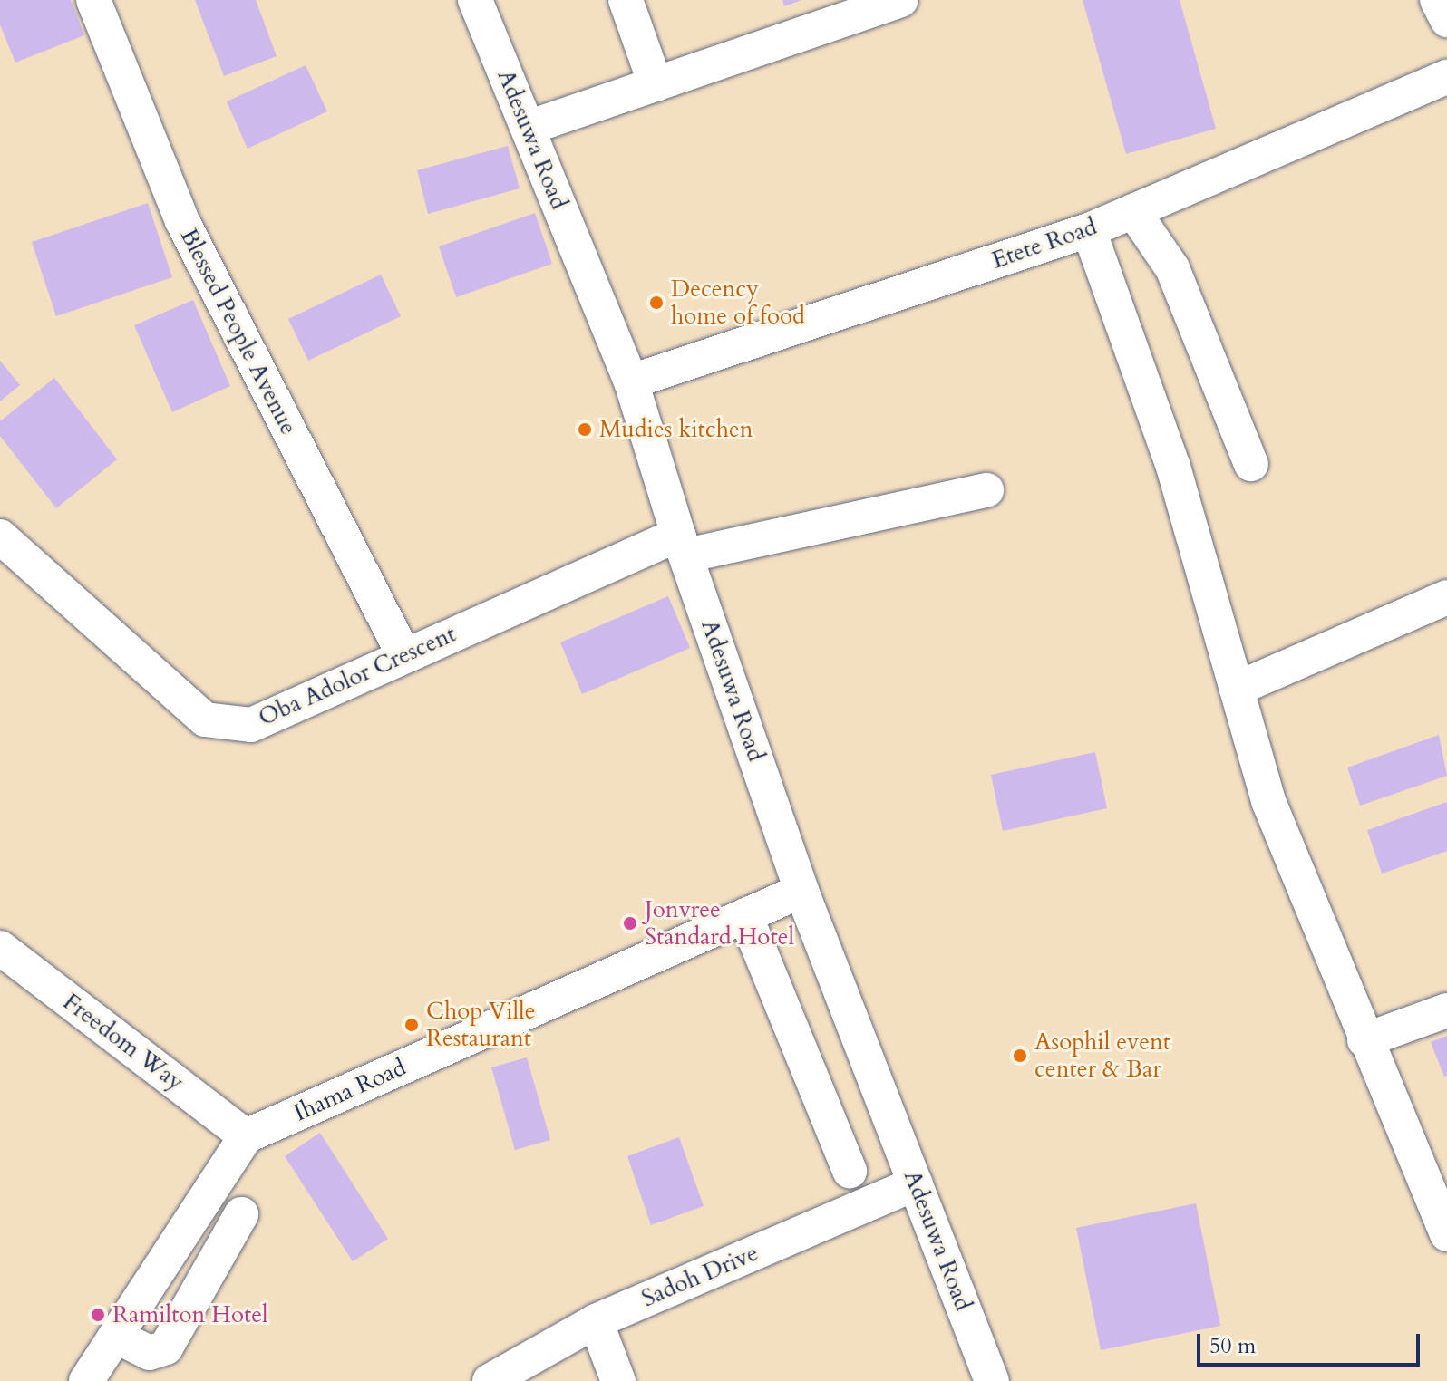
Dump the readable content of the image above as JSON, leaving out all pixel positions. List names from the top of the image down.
{
  "streets": {
    "street": [
      "Adesuwa Road",
      "Etete Road",
      "Blessed People Avenue",
      "Oba Adolor Crescent",
      "Freedom Way",
      "Ihama Road",
      "Sadoh Drive"
    ]
  },
  "crossings": [
    ["Adesuwa Road", "Etete Road"],
    ["Adesuwa Road", "Oba Adolor Crescent"],
    ["Adesuwa Road", "Ihama Road"],
    ["Adesuwa Road", "Sadoh Drive"],
    ["Blessed People Avenue", "Oba Adolor Crescent"],
    ["Freedom Way", "Ihama Road"]
  ],
  "places": [
    "Decency home of food",
    "Mudies kitchen",
    "Jonvree Standard Hotel",
    "Chop Ville Restaurant",
    "Asophil event center & Bar",
    "Ramilton Hotel"
  ],
  "scale_bar": "50 m"
}
